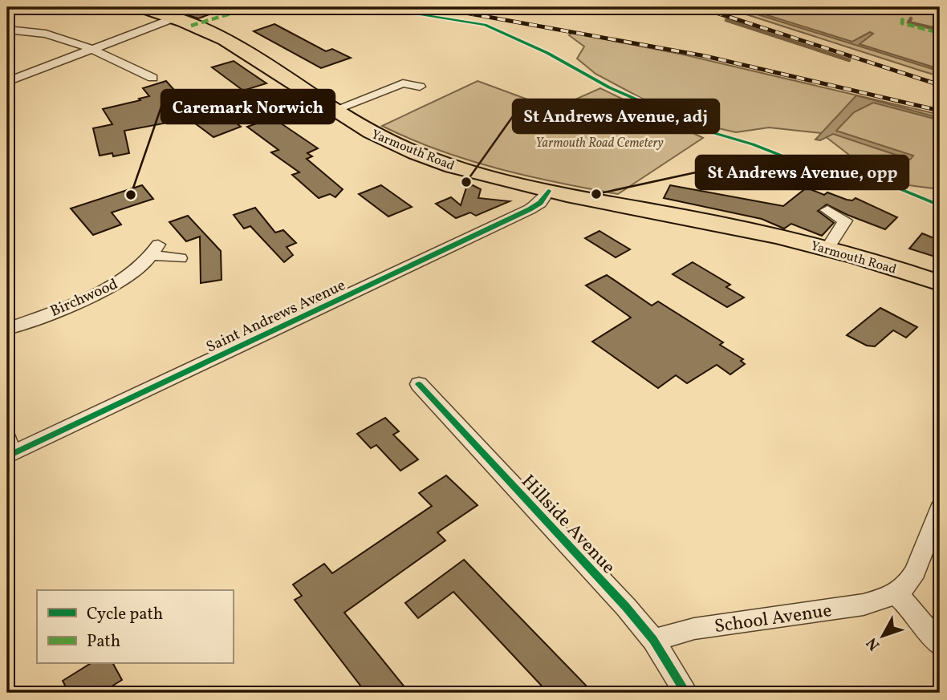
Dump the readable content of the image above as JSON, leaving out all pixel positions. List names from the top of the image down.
{
  "streets": {
    "main road": ["Yarmouth Road"],
    "street": [
      "Birchwood",
      "Saint Andrews Avenue",
      "Hillside Avenue",
      "School Avenue"
    ]
  },
  "crossings": [
    ["Yarmouth Road", "Saint Andrews Avenue"],
    ["Hillside Avenue", "School Avenue"]
  ],
  "parks": ["Yarmouth Road Cemetery"],
  "places": ["St Andrews Avenue, adj", "St Andrews Avenue, opp", "Caremark Norwich"],
  "legend": ["Cycle path", "Path"],
  "north": "bottom left"
}
